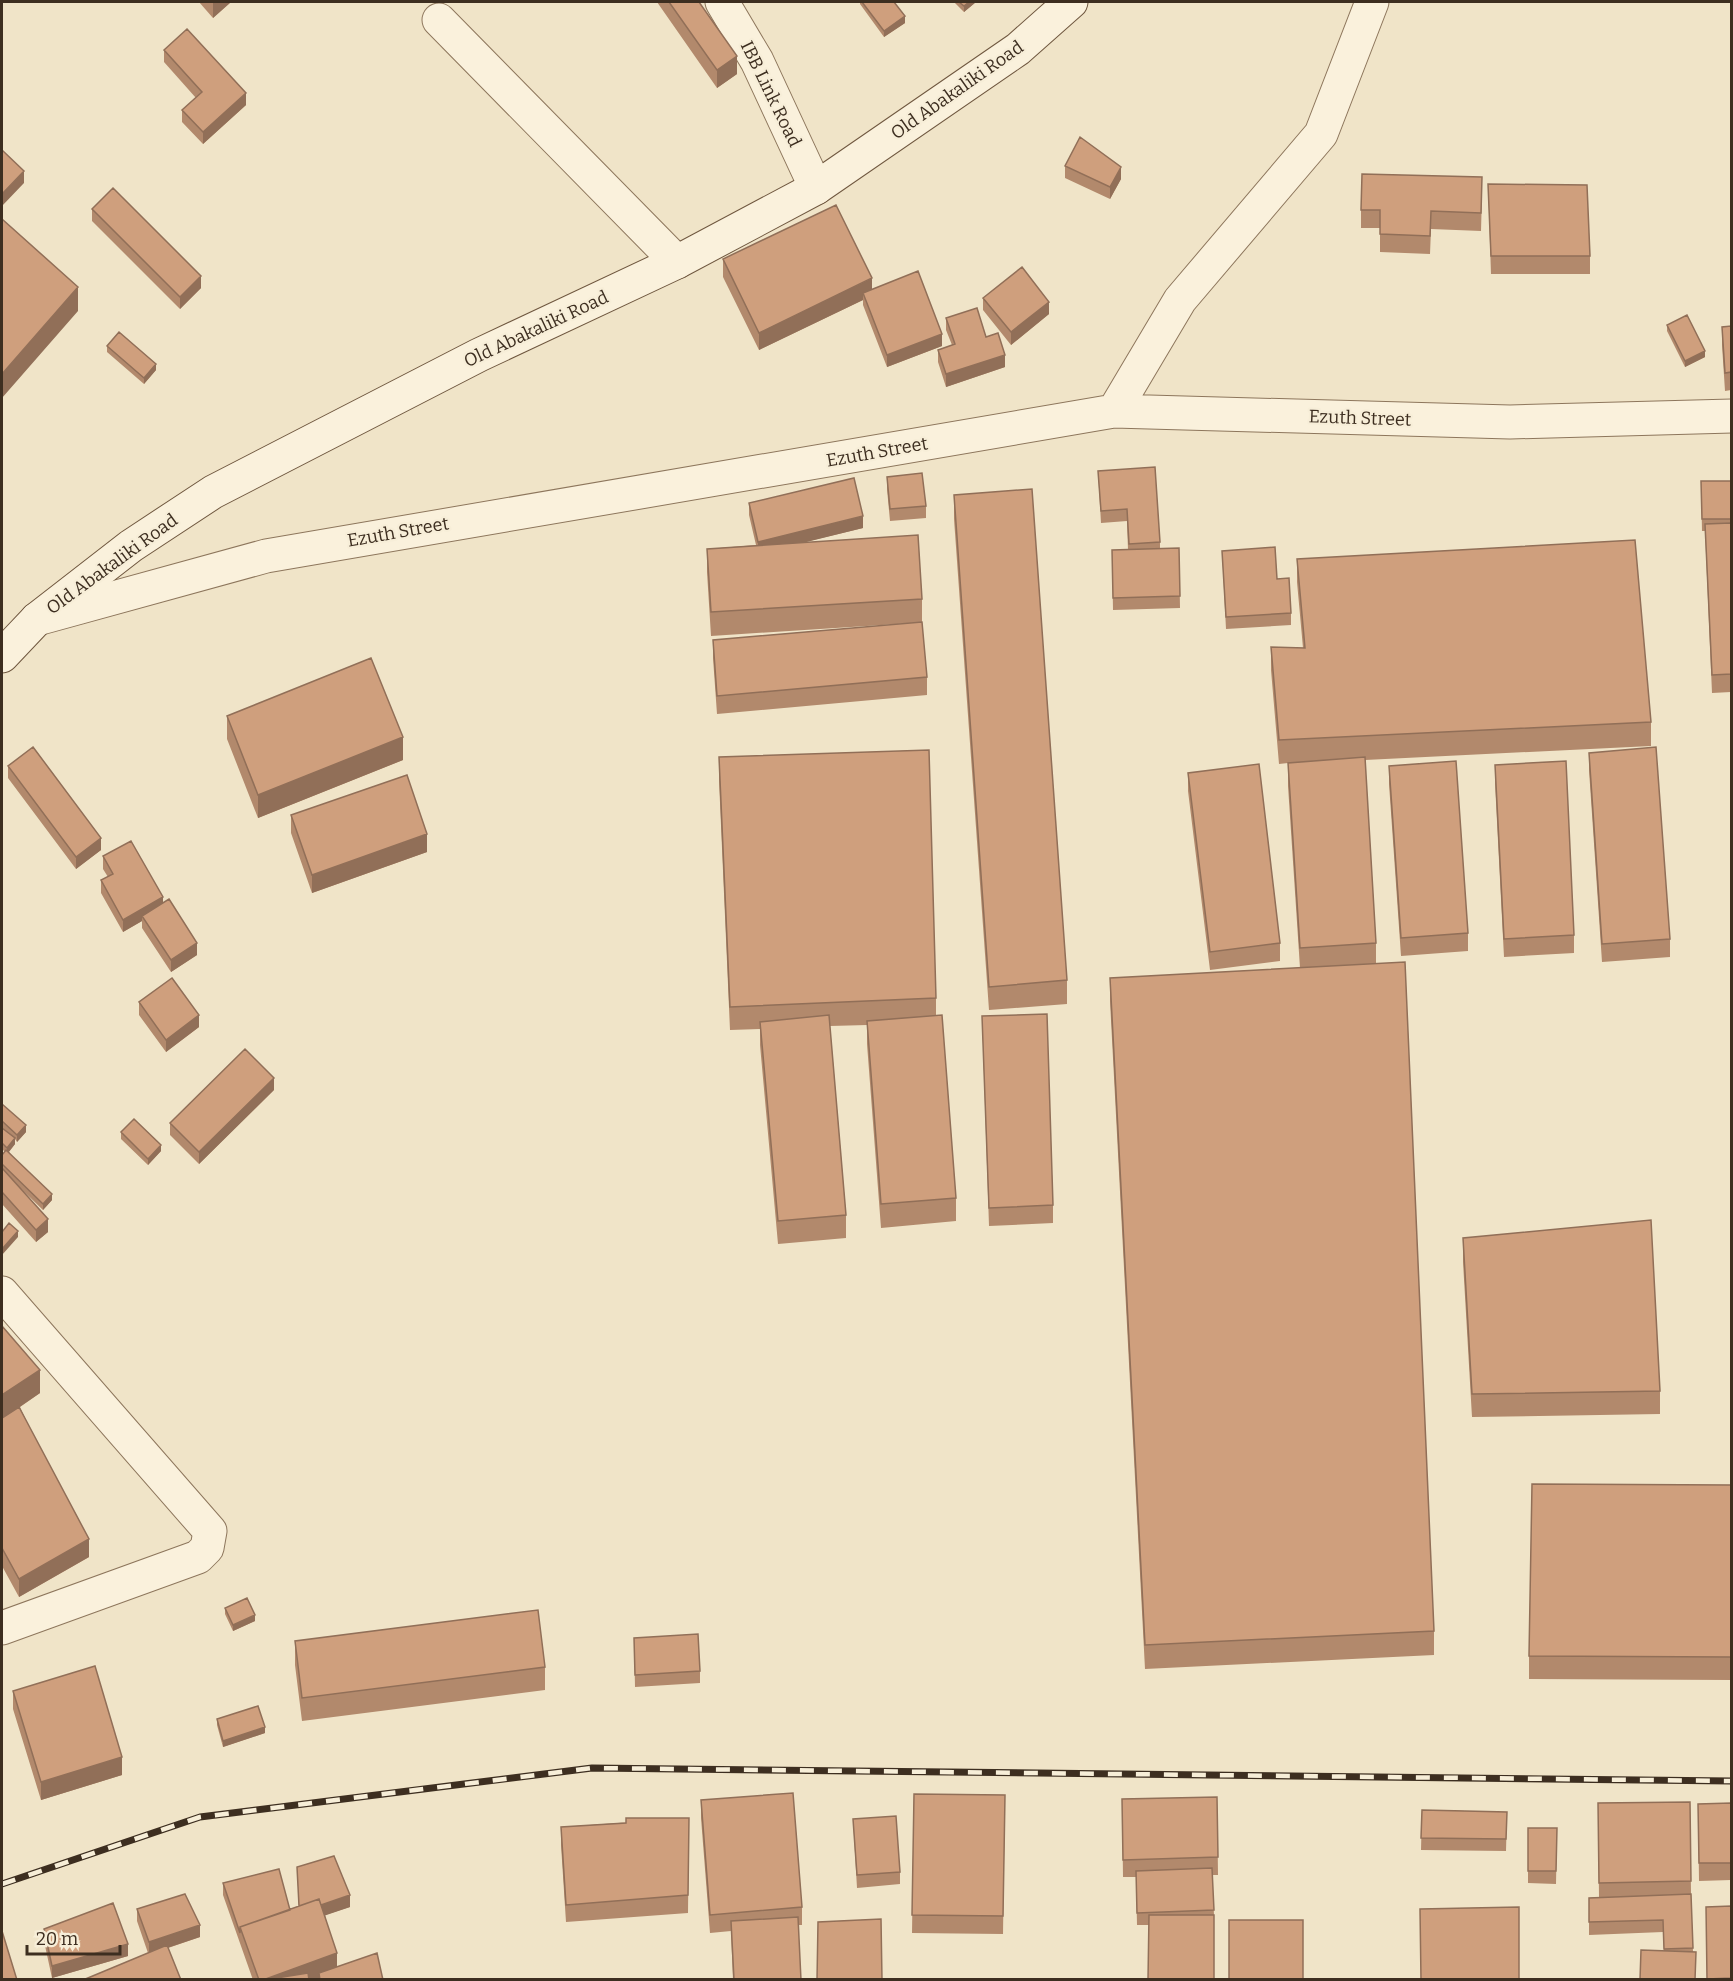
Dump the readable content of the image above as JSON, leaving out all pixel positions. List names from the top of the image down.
{
  "streets": {
    "street": ["Old Abakaliki Road", "IBB Link Road", "Ezuth Street"]
  },
  "crossings": [
    ["Old Abakaliki Road", "IBB Link Road"],
    ["Old Abakaliki Road", "Ezuth Street"]
  ],
  "scale_bar": "20 m"
}
